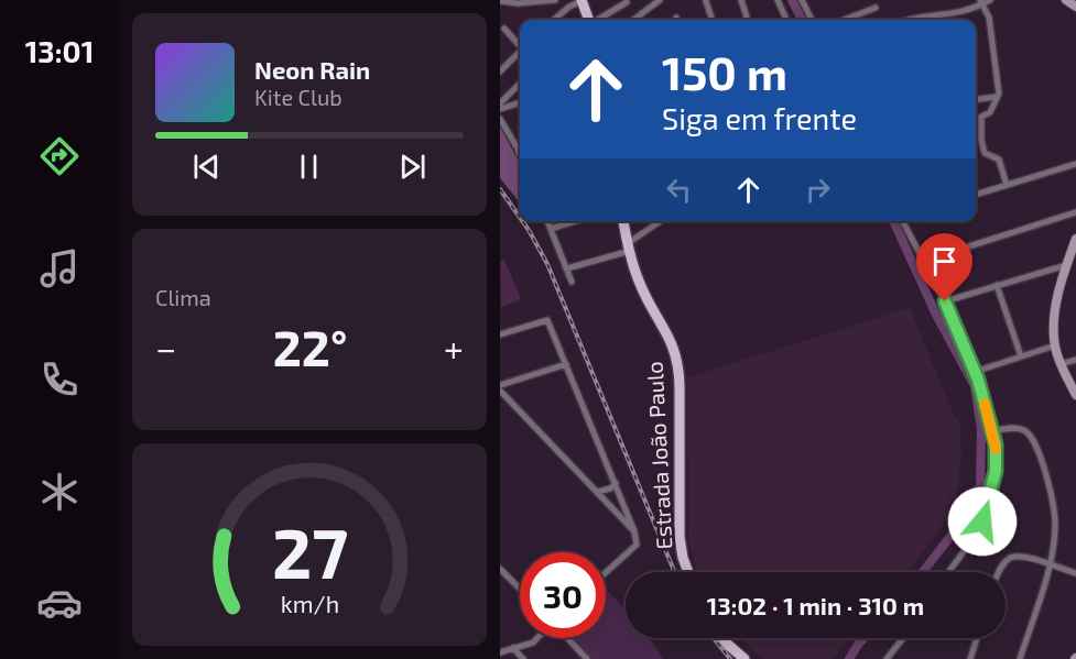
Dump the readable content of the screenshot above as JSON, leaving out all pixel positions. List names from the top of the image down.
{
  "streets": {
    "main road": ["Estrada João Paulo"]
  },
  "page": {
    "tabs": "13:01",
    "turn": ["150 m", "Siga em frente"],
    "song": ["Neon Rain", "Kite Club"],
    "tile": "Clima",
    "heat": ["−", "22°", "+"],
    "limit": "30",
    "trip": "13:02 · 1 min · 310 m",
    "gauge": ["27", "km/h"]
  }
}
